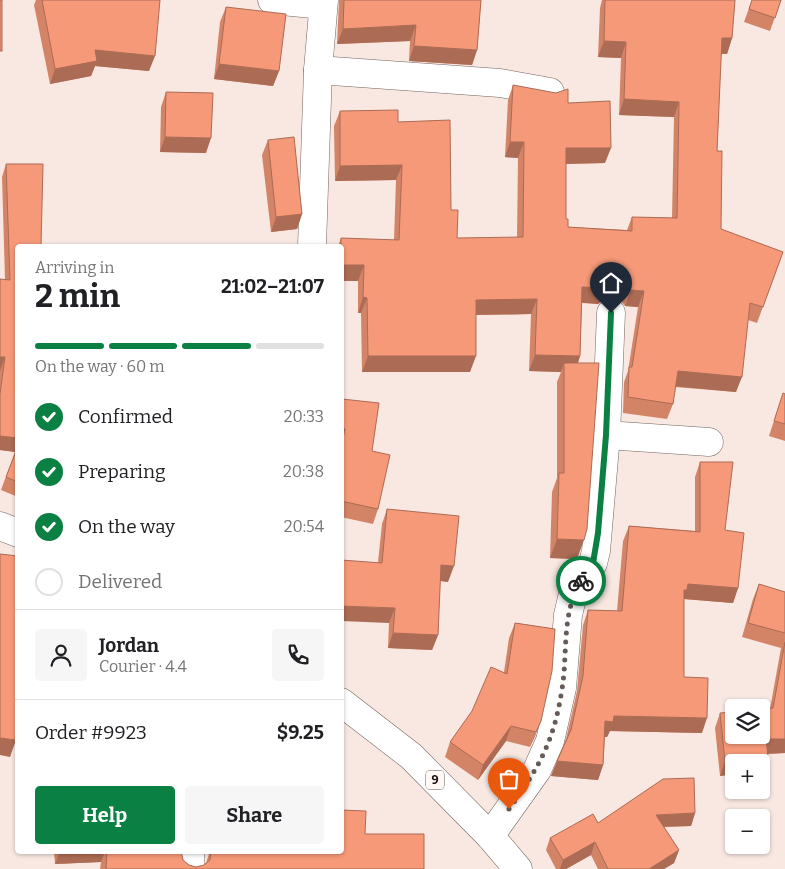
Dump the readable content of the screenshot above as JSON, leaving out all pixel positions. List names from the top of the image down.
{
  "streets": {
    "main road": ["9"]
  },
  "page": {
    "heading": ["2 min", "Arriving in", "21:02–21:07"],
    "panel": [
      "Jordan",
      "Courier · 4.4",
      "Order #9923",
      "$9.25"
    ],
    "bar": "On the way · 60 m",
    "list": [
      ["Confirmed", "20:33"],
      ["Preparing", "20:38"],
      ["On the way", "20:54"],
      "Delivered"
    ],
    "map_buttons": ["+", "−"],
    "buttons": ["Help", "Share"]
  }
}
